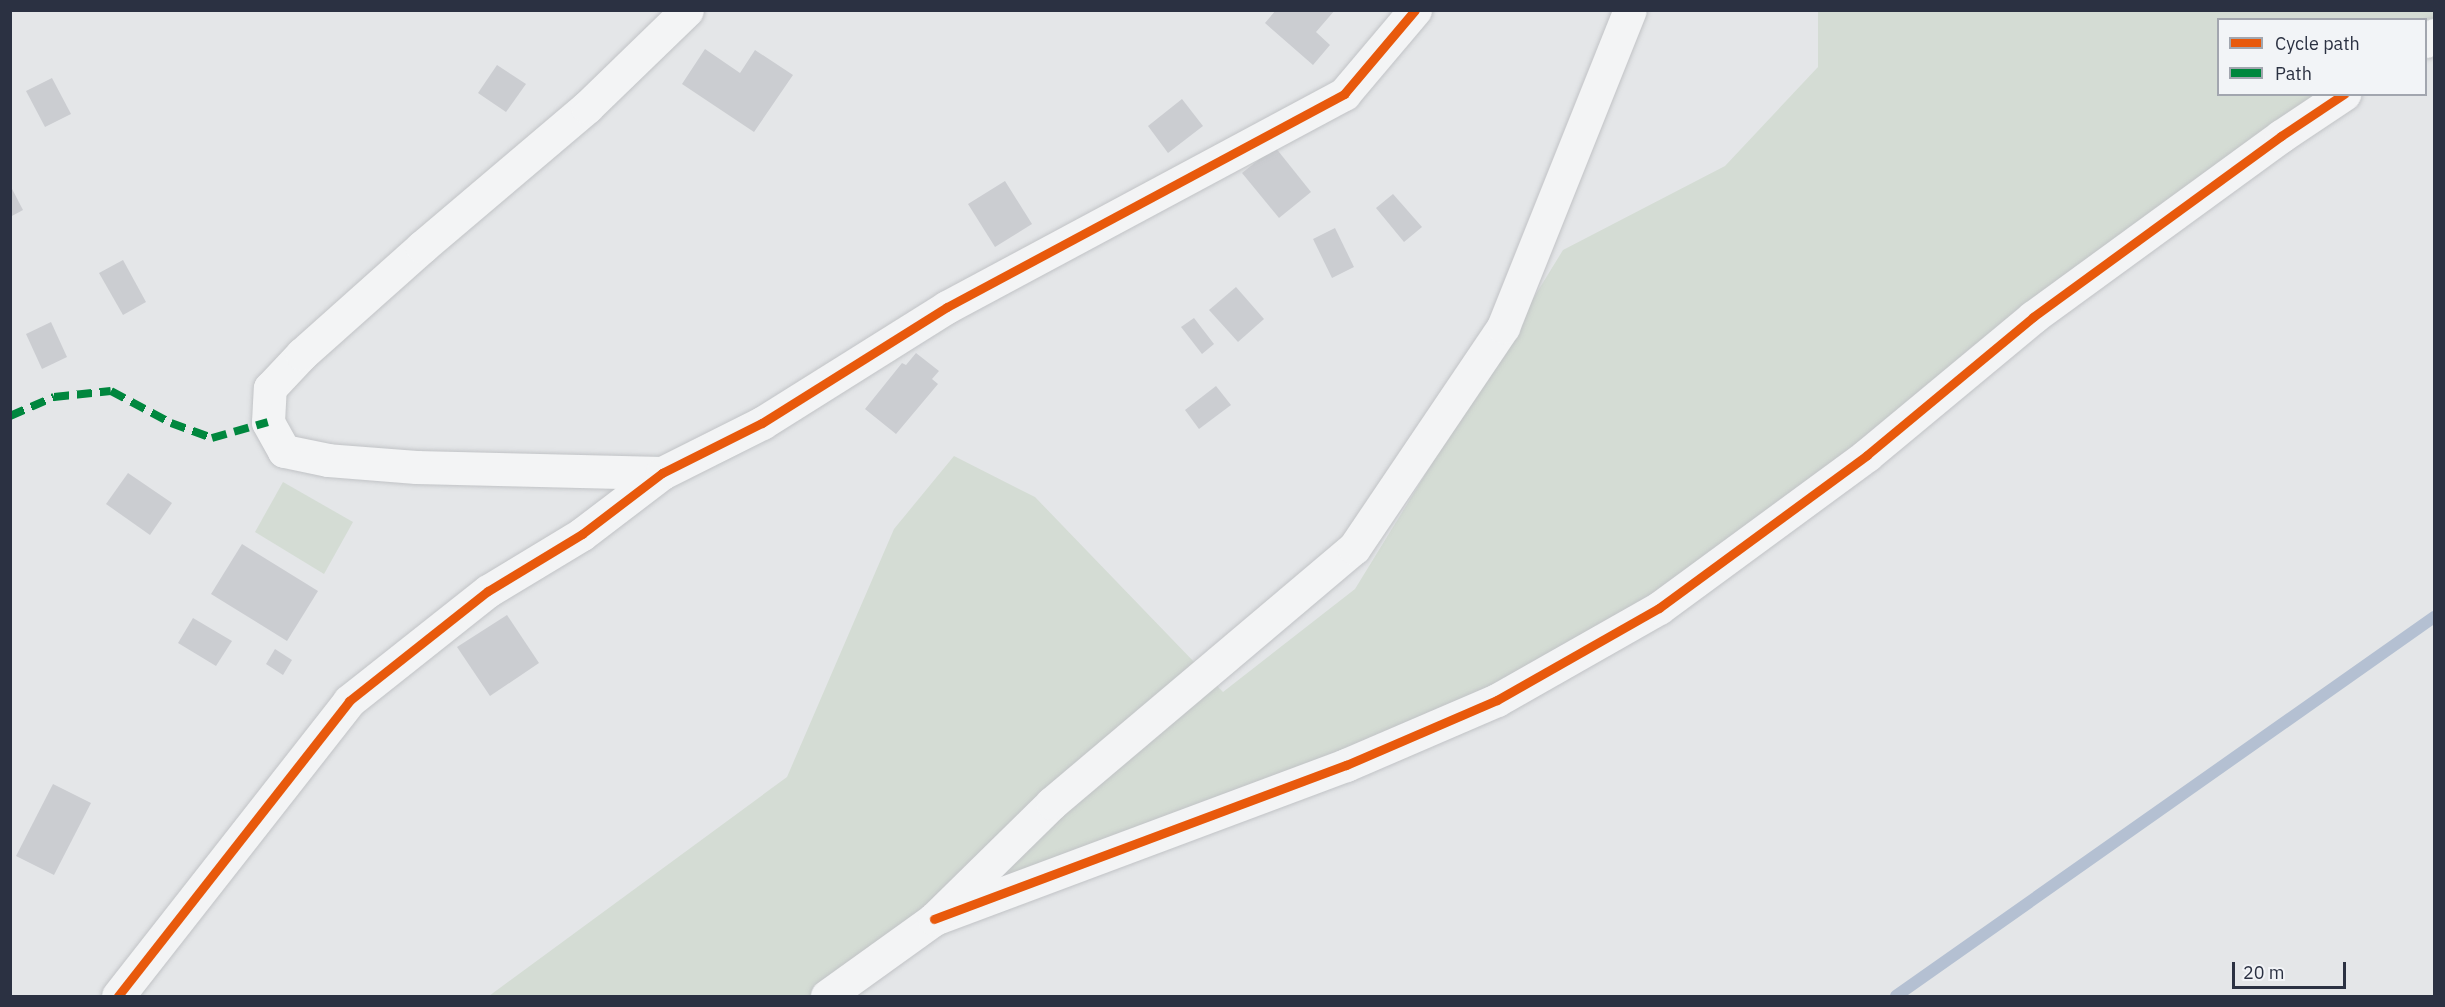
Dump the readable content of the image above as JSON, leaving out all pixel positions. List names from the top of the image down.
{
  "legend": ["Cycle path", "Path"],
  "scale_bar": "20 m"
}
